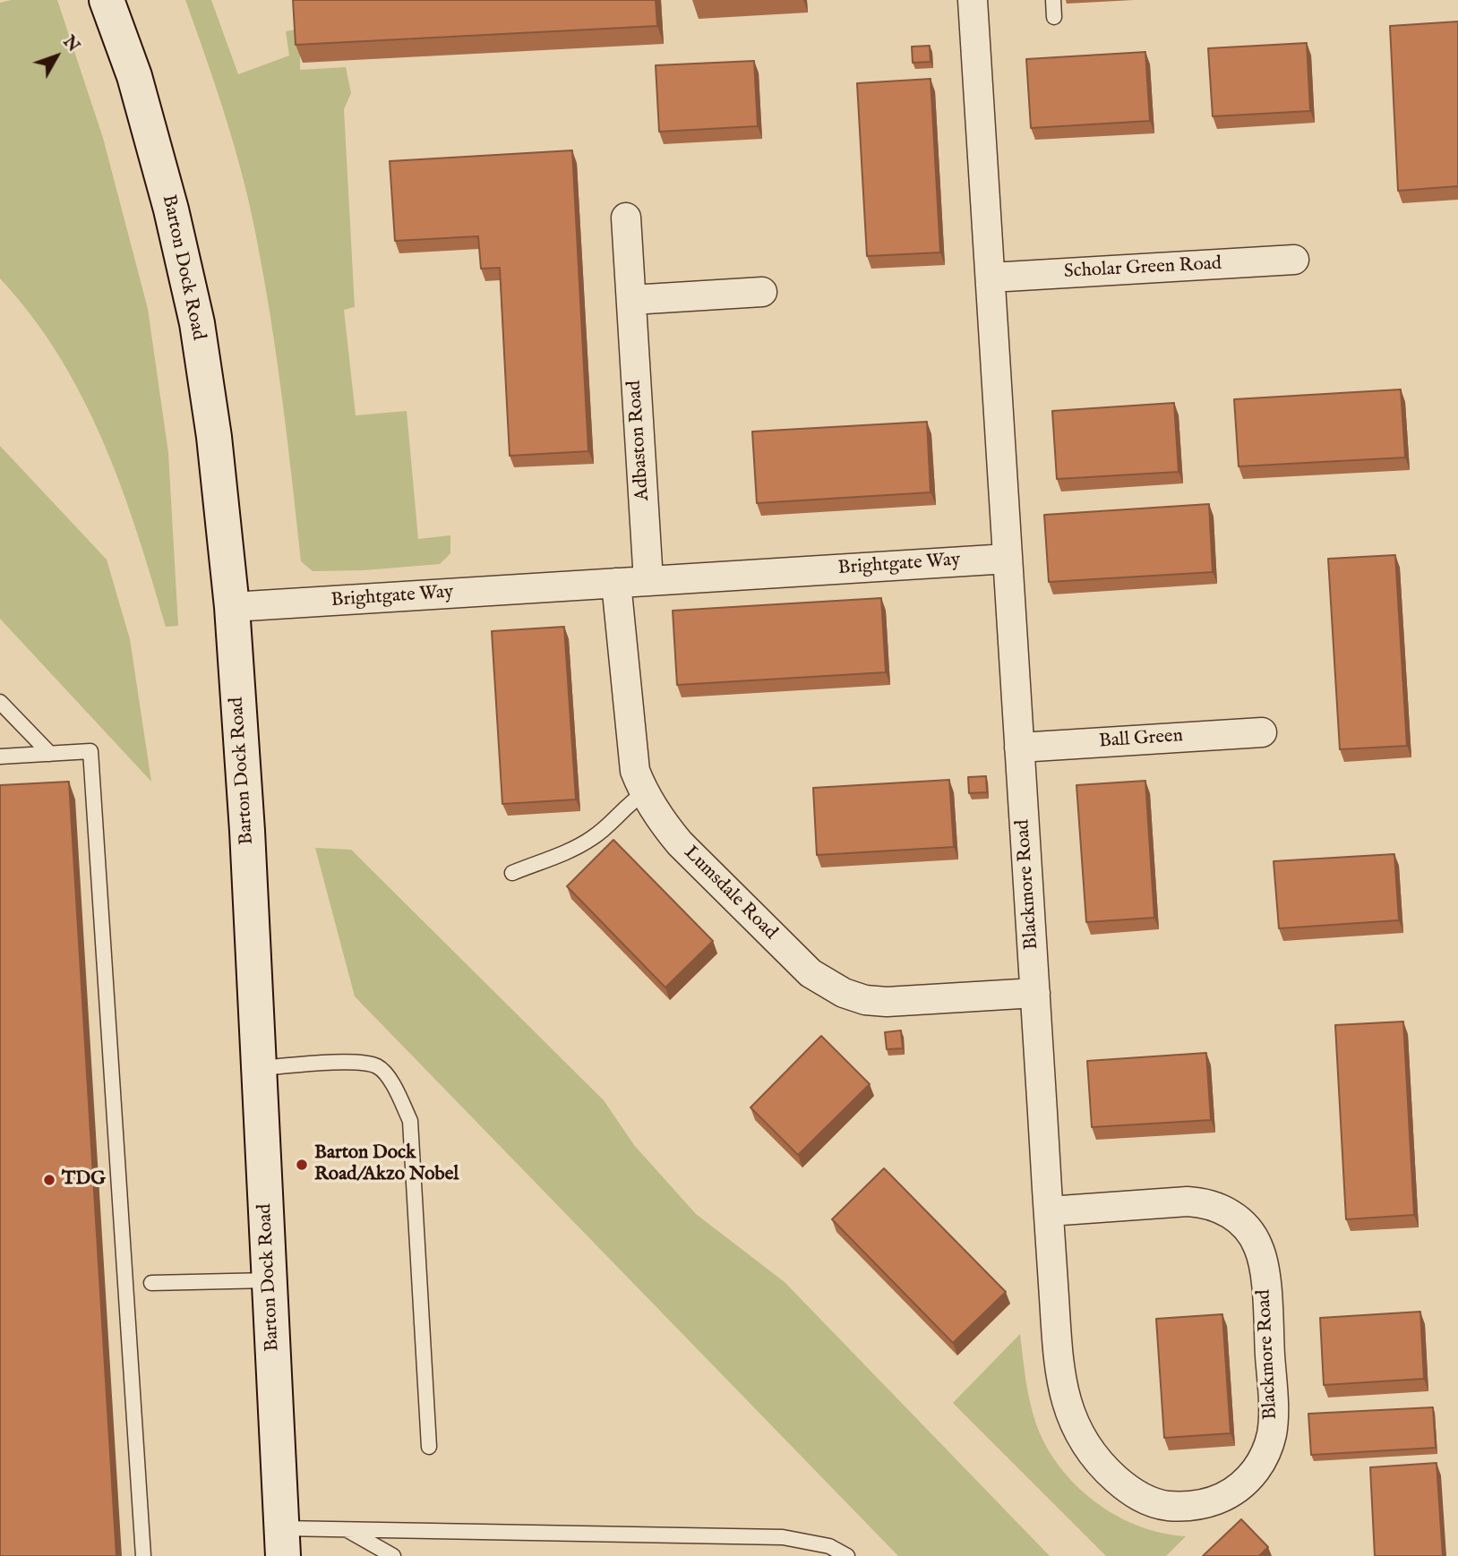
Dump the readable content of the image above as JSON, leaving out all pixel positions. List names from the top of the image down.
{
  "streets": {
    "main road": ["Barton Dock Road"],
    "street": [
      "Scholar Green Road",
      "Adbaston Road",
      "Brightgate Way",
      "Ball Green",
      "Blackmore Road",
      "Lumsdale Road"
    ]
  },
  "crossings": [
    ["Barton Dock Road", "Brightgate Way"],
    ["Adbaston Road", "Brightgate Way"],
    ["Brightgate Way", "Blackmore Road"],
    ["Brightgate Way", "Lumsdale Road"],
    ["Ball Green", "Blackmore Road"],
    ["Blackmore Road", "Lumsdale Road"]
  ],
  "places": ["Barton Dock Road/Akzo Nobel", "TDG"],
  "north": "top right"
}
